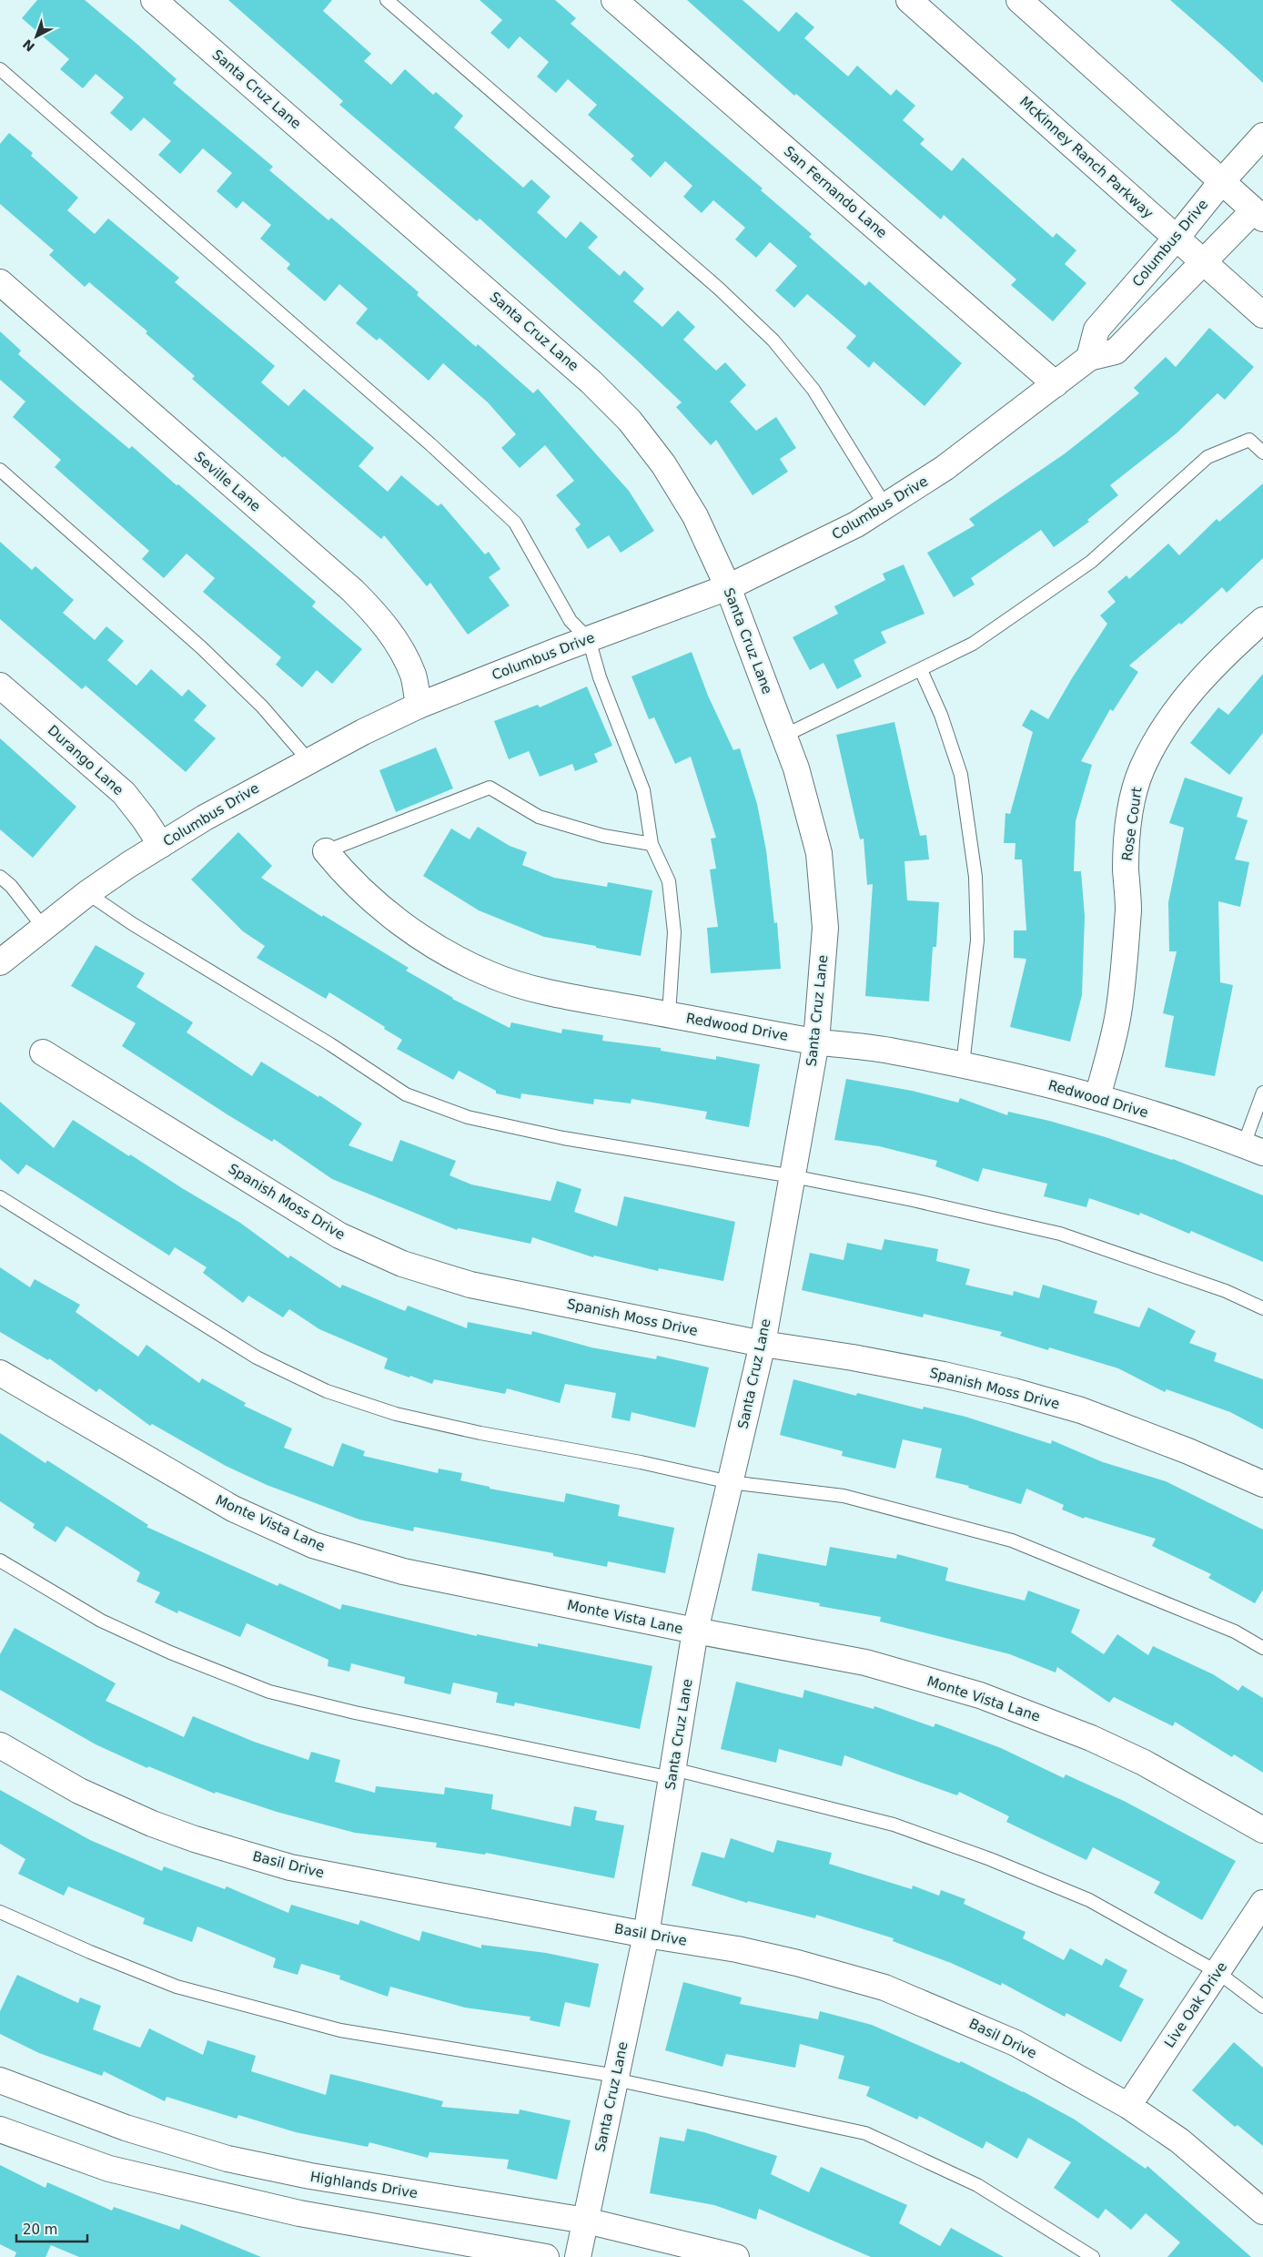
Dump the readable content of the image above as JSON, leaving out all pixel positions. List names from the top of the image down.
{
  "streets": {
    "street": [
      "Santa Cruz Lane",
      "McKinney Ranch Parkway",
      "San Fernando Lane",
      "Columbus Drive",
      "Seville Lane",
      "Durango Lane",
      "Rose Court",
      "Redwood Drive",
      "Spanish Moss Drive",
      "Monte Vista Lane",
      "Basil Drive",
      "Live Oak Drive",
      "Highlands Drive"
    ]
  },
  "crossings": [
    ["Santa Cruz Lane", "Columbus Drive"],
    ["Santa Cruz Lane", "Redwood Drive"],
    ["Santa Cruz Lane", "Spanish Moss Drive"],
    ["Santa Cruz Lane", "Monte Vista Lane"],
    ["Santa Cruz Lane", "Basil Drive"],
    ["Santa Cruz Lane", "Highlands Drive"],
    ["McKinney Ranch Parkway", "Columbus Drive"],
    ["San Fernando Lane", "Columbus Drive"],
    ["Columbus Drive", "Seville Lane"],
    ["Columbus Drive", "Durango Lane"],
    ["Rose Court", "Redwood Drive"],
    ["Basil Drive", "Live Oak Drive"]
  ],
  "scale_bar": "20 m",
  "north": "bottom left"
}
